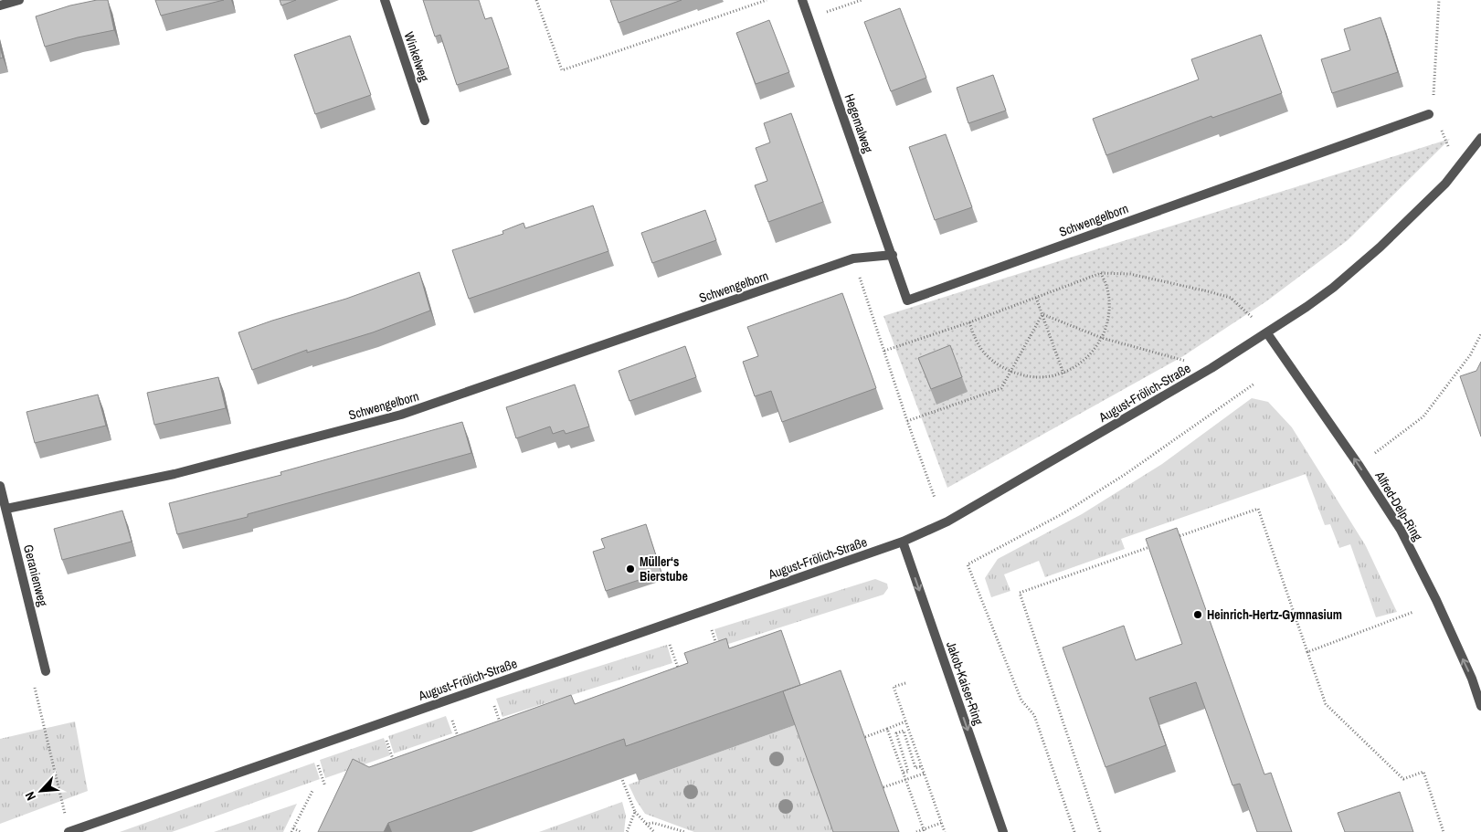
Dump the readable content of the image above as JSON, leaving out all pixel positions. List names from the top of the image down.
{
  "streets": {
    "street": [
      "Winkelweg",
      "Hegemalweg",
      "Schwengelborn",
      "August-Frölich-Straße",
      "Alfred-Delp-Ring",
      "Geranienweg",
      "Jakob-Kaiser-Ring"
    ]
  },
  "crossings": [
    ["Hegemalweg", "Schwengelborn"],
    ["Schwengelborn", "Geranienweg"],
    ["August-Frölich-Straße", "Alfred-Delp-Ring"],
    ["August-Frölich-Straße", "Jakob-Kaiser-Ring"]
  ],
  "one_way": ["Alfred-Delp-Ring", "Jakob-Kaiser-Ring"],
  "places": ["Müller‘s Bierstube", "Heinrich-Hertz-Gymnasium"],
  "north": "bottom left"
}
